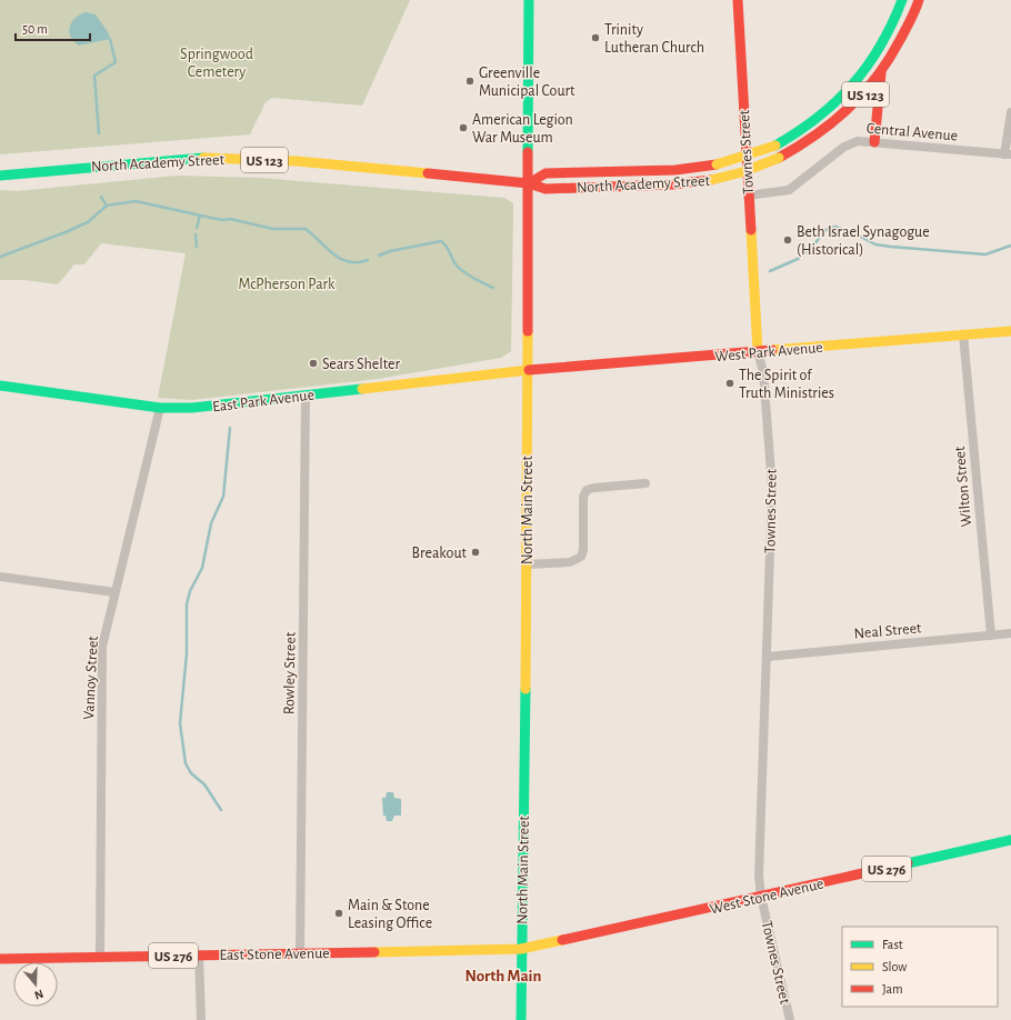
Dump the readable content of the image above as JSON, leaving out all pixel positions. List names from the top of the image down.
{
  "streets": {
    "main road": [
      "US 123",
      "Townes Street",
      "North Academy Street",
      "West Park Avenue",
      "East Park Avenue",
      "North Main Street",
      "US 276",
      "West Stone Avenue",
      "East Stone Avenue"
    ],
    "street": [
      "Central Avenue",
      "Wilton Street",
      "Neal Street",
      "Rowley Street",
      "Vannoy Street"
    ]
  },
  "crossings": [
    ["Central Avenue", "Townes Street"],
    ["Townes Street", "West Park Avenue"],
    ["Townes Street", "Neal Street"],
    ["Townes Street", "West Stone Avenue"],
    ["North Academy Street", "North Main Street"],
    ["West Park Avenue", "East Park Avenue"],
    ["West Park Avenue", "Wilton Street"],
    ["West Park Avenue", "North Main Street"],
    ["East Park Avenue", "North Main Street"],
    ["East Park Avenue", "Rowley Street"],
    ["East Park Avenue", "Vannoy Street"],
    ["Wilton Street", "Neal Street"],
    ["North Main Street", "West Stone Avenue"],
    ["North Main Street", "East Stone Avenue"],
    ["Rowley Street", "East Stone Avenue"],
    ["Vannoy Street", "East Stone Avenue"],
    ["West Stone Avenue", "East Stone Avenue"]
  ],
  "districts": ["North Main"],
  "parks": ["Springwood Cemetery", "McPherson Park"],
  "places": [
    "Trinity Lutheran Church",
    "Greenville Municipal Court",
    "American Legion War Museum",
    "Beth Israel Synagogue (Historical)",
    "Sears Shelter",
    "The Spirit of Truth Ministries",
    "Breakout",
    "Main & Stone Leasing Office"
  ],
  "legend": ["Fast", "Slow", "Jam"],
  "scale_bar": "50 m",
  "north": "bottom"
}
